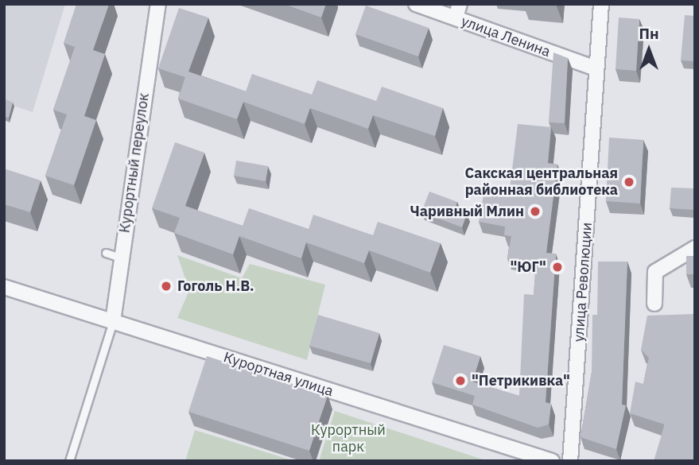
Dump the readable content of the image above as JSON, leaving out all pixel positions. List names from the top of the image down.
{
  "streets": {
    "street": [
      "улица Ленина",
      "Курортный переулок",
      "улица Революции",
      "Курортная улица"
    ]
  },
  "crossings": [
    ["улица Ленина", "улица Революции"],
    ["Курортный переулок", "Курортная улица"]
  ],
  "parks": ["Курортный парк"],
  "places": [
    "Сакская центральная районная библиотека",
    "Чаривный Млин",
    "\"ЮГ\"",
    "Гоголь Н.В.",
    "\"Петрикивка\""
  ],
  "north": "top"
}
